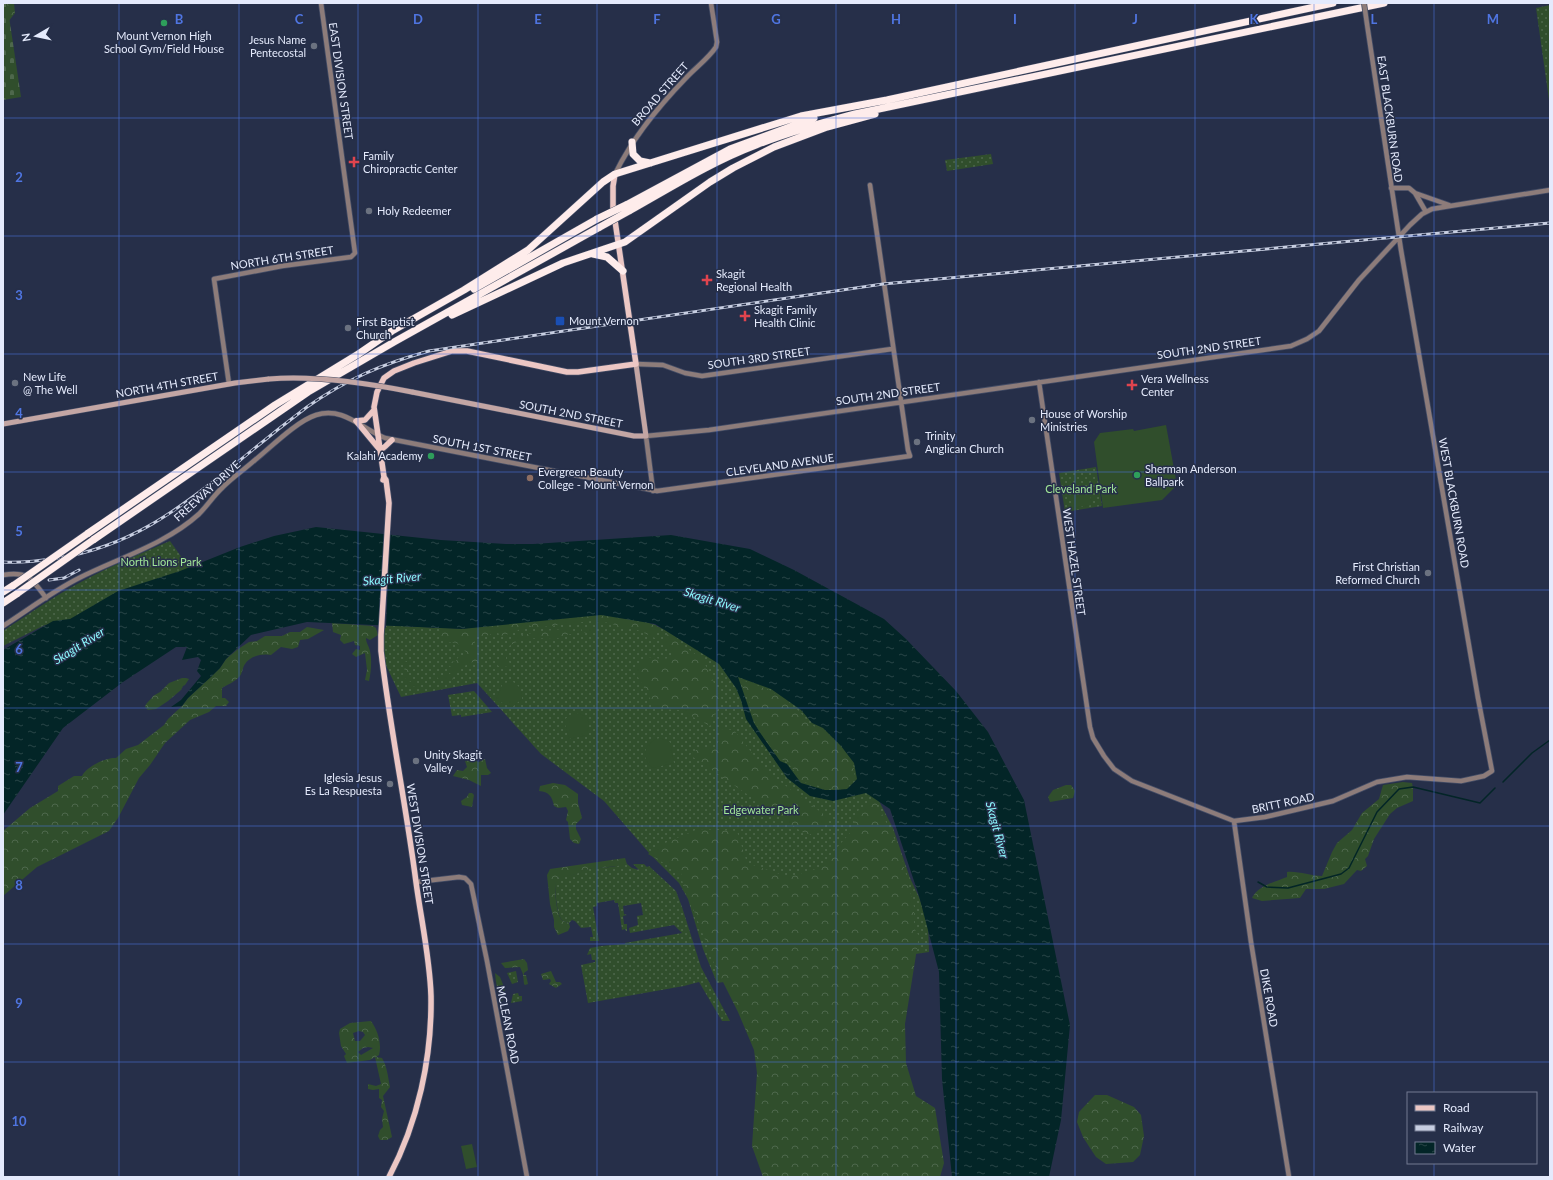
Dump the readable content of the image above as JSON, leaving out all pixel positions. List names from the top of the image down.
{
  "streets": {
    "main road": [
      "BROAD STREET",
      "SOUTH 2ND STREET",
      "SOUTH 3RD STREET",
      "NORTH 4TH STREET",
      "WEST DIVISION STREET"
    ],
    "street": [
      "EAST DIVISION STREET",
      "EAST BLACKBURN ROAD",
      "NORTH 6TH STREET",
      "SOUTH 1ST STREET",
      "CLEVELAND AVENUE",
      "FREEWAY DRIVE",
      "WEST BLACKBURN ROAD",
      "WEST HAZEL STREET",
      "BRITT ROAD",
      "DIKE ROAD",
      "MCLEAN ROAD"
    ]
  },
  "crossings": [
    ["EAST DIVISION STREET", "NORTH 6TH STREET"],
    ["BROAD STREET", "SOUTH 3RD STREET"],
    ["EAST BLACKBURN ROAD", "SOUTH 2ND STREET"],
    ["EAST BLACKBURN ROAD", "WEST BLACKBURN ROAD"],
    ["NORTH 6TH STREET", "NORTH 4TH STREET"],
    ["SOUTH 2ND STREET", "NORTH 4TH STREET"],
    ["SOUTH 2ND STREET", "CLEVELAND AVENUE"],
    ["SOUTH 2ND STREET", "WEST BLACKBURN ROAD"],
    ["SOUTH 2ND STREET", "WEST HAZEL STREET"],
    ["SOUTH 3RD STREET", "WEST DIVISION STREET"],
    ["SOUTH 1ST STREET", "CLEVELAND AVENUE"],
    ["SOUTH 1ST STREET", "FREEWAY DRIVE"],
    ["SOUTH 1ST STREET", "WEST DIVISION STREET"],
    ["FREEWAY DRIVE", "WEST DIVISION STREET"],
    ["WEST BLACKBURN ROAD", "BRITT ROAD"],
    ["WEST HAZEL STREET", "BRITT ROAD"],
    ["BRITT ROAD", "DIKE ROAD"],
    ["WEST DIVISION STREET", "MCLEAN ROAD"]
  ],
  "water": ["Skagit River"],
  "parks": ["Cleveland Park", "North Lions Park", "Edgewater Park"],
  "places": {
    "other": [
      "Mount Vernon High School Gym/Field House",
      "Jesus Name Pentecostal",
      "Holy Redeemer",
      "First Baptist Church",
      "New Life @ The Well",
      "House of Worship Ministries",
      "Trinity Anglican Church",
      "Kalahi Academy",
      "Sherman Anderson Ballpark",
      "Evergreen Beauty College - Mount Vernon",
      "First Christian Reformed Church",
      "Unity Skagit Valley",
      "Iglesia Jesus Es La Respuesta"
    ],
    "health": [
      "Family Chiropractic Center",
      "Skagit Regional Health",
      "Skagit Family Health Clinic",
      "Vera Wellness Center"
    ],
    "transit": ["Mount Vernon"]
  },
  "legend": ["Road", "Railway", "Water"],
  "north": "left",
  "grid": {
    "columns": [
      "B",
      "C",
      "D",
      "E",
      "F",
      "G",
      "H",
      "I",
      "J",
      "K",
      "L",
      "M"
    ],
    "rows": [
      "2",
      "3",
      "4",
      "5",
      "6",
      "7",
      "8",
      "9",
      "10"
    ]
  }
}
